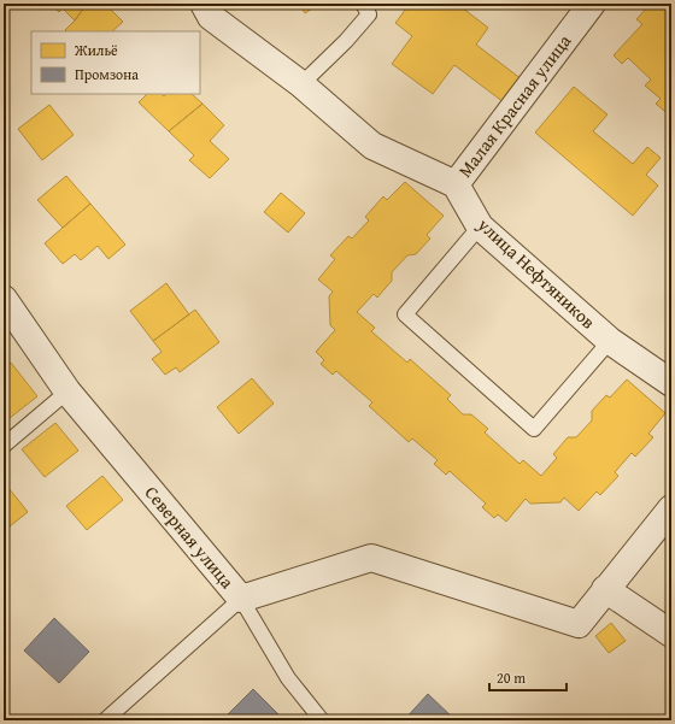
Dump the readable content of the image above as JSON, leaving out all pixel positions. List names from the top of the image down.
{
  "streets": {
    "street": ["Малая Красная улица", "улица Нефтяников", "Северная улица"]
  },
  "crossings": [
    ["Малая Красная улица", "улица Нефтяников"]
  ],
  "legend": ["Жильё", "Промзона"],
  "scale_bar": "20 m"
}
